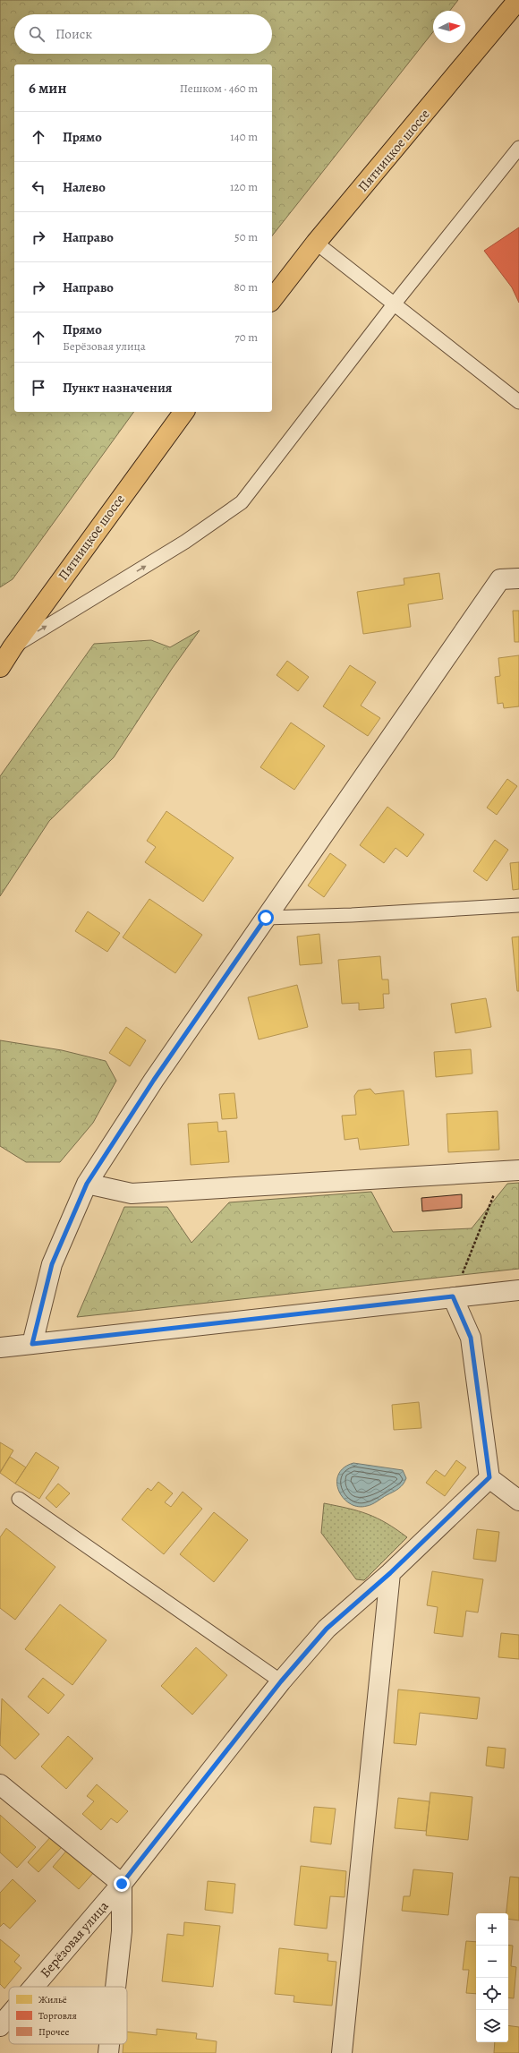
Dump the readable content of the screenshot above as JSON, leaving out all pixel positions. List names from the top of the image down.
{
  "streets": {
    "main road": ["Пятницкое шоссе"],
    "street": ["Берёзовая улица"]
  },
  "legend": ["Жильё", "Торговля", "Прочее"],
  "north": "right",
  "page": {
    "search": "Поиск",
    "heading": ["6 мин", "Пешком · 460 m"],
    "list": [
      ["Прямо", "140 m"],
      ["Налево", "120 m"],
      ["Направо", "50 m"],
      ["Направо", "80 m"],
      ["Прямо", "Берёзовая улица", "70 m"],
      "Пункт назначения"
    ],
    "map_buttons": ["+", "−"]
  }
}
